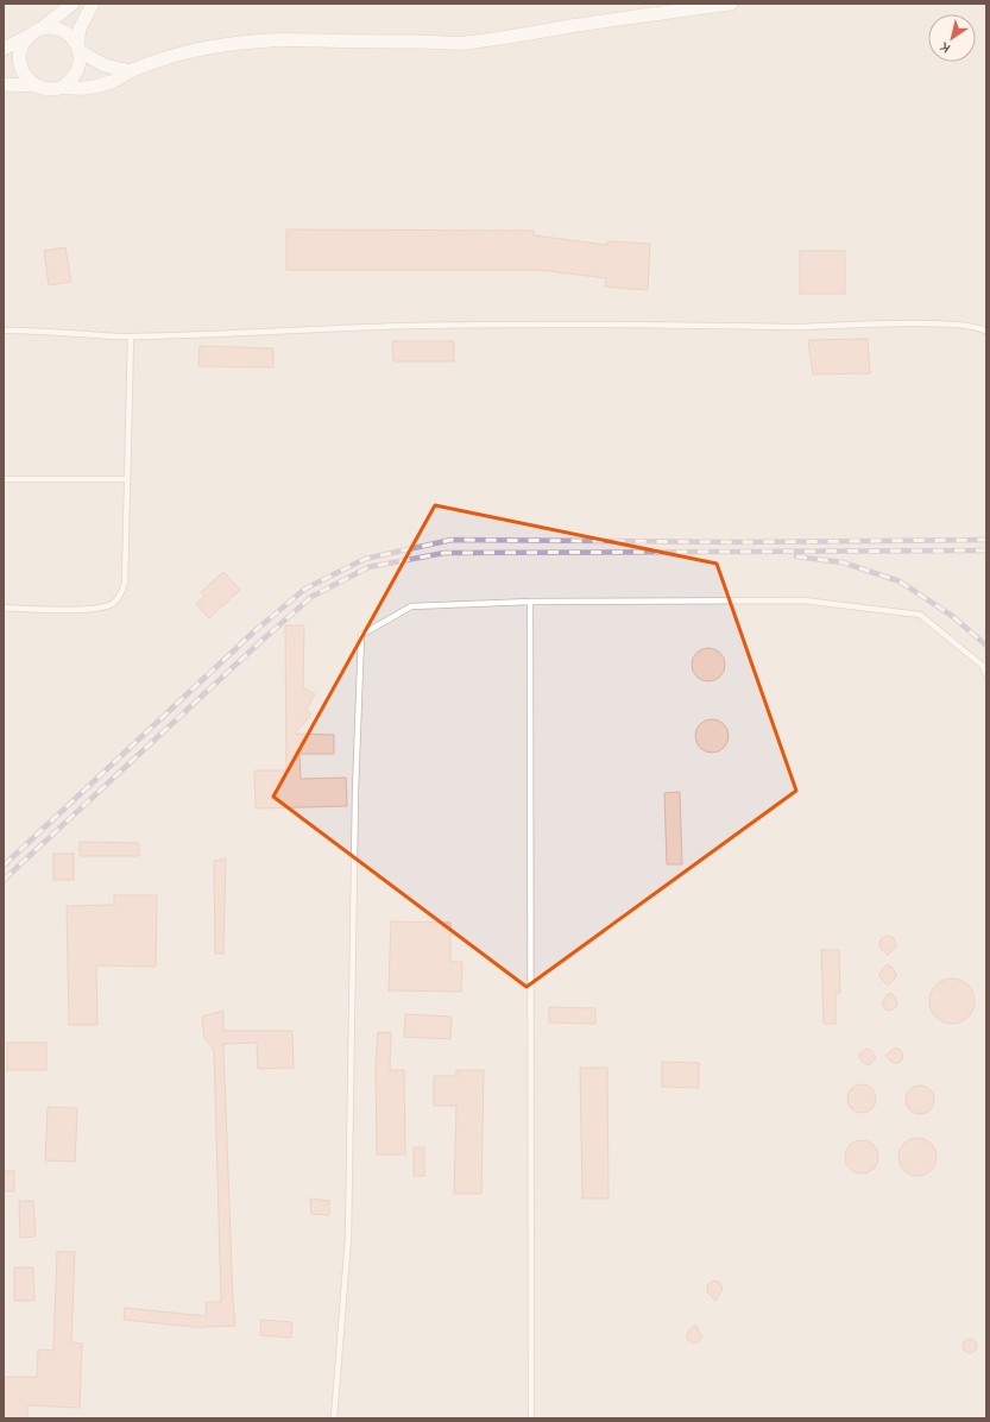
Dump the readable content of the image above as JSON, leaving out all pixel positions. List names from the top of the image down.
{
  "north": "bottom left"
}
